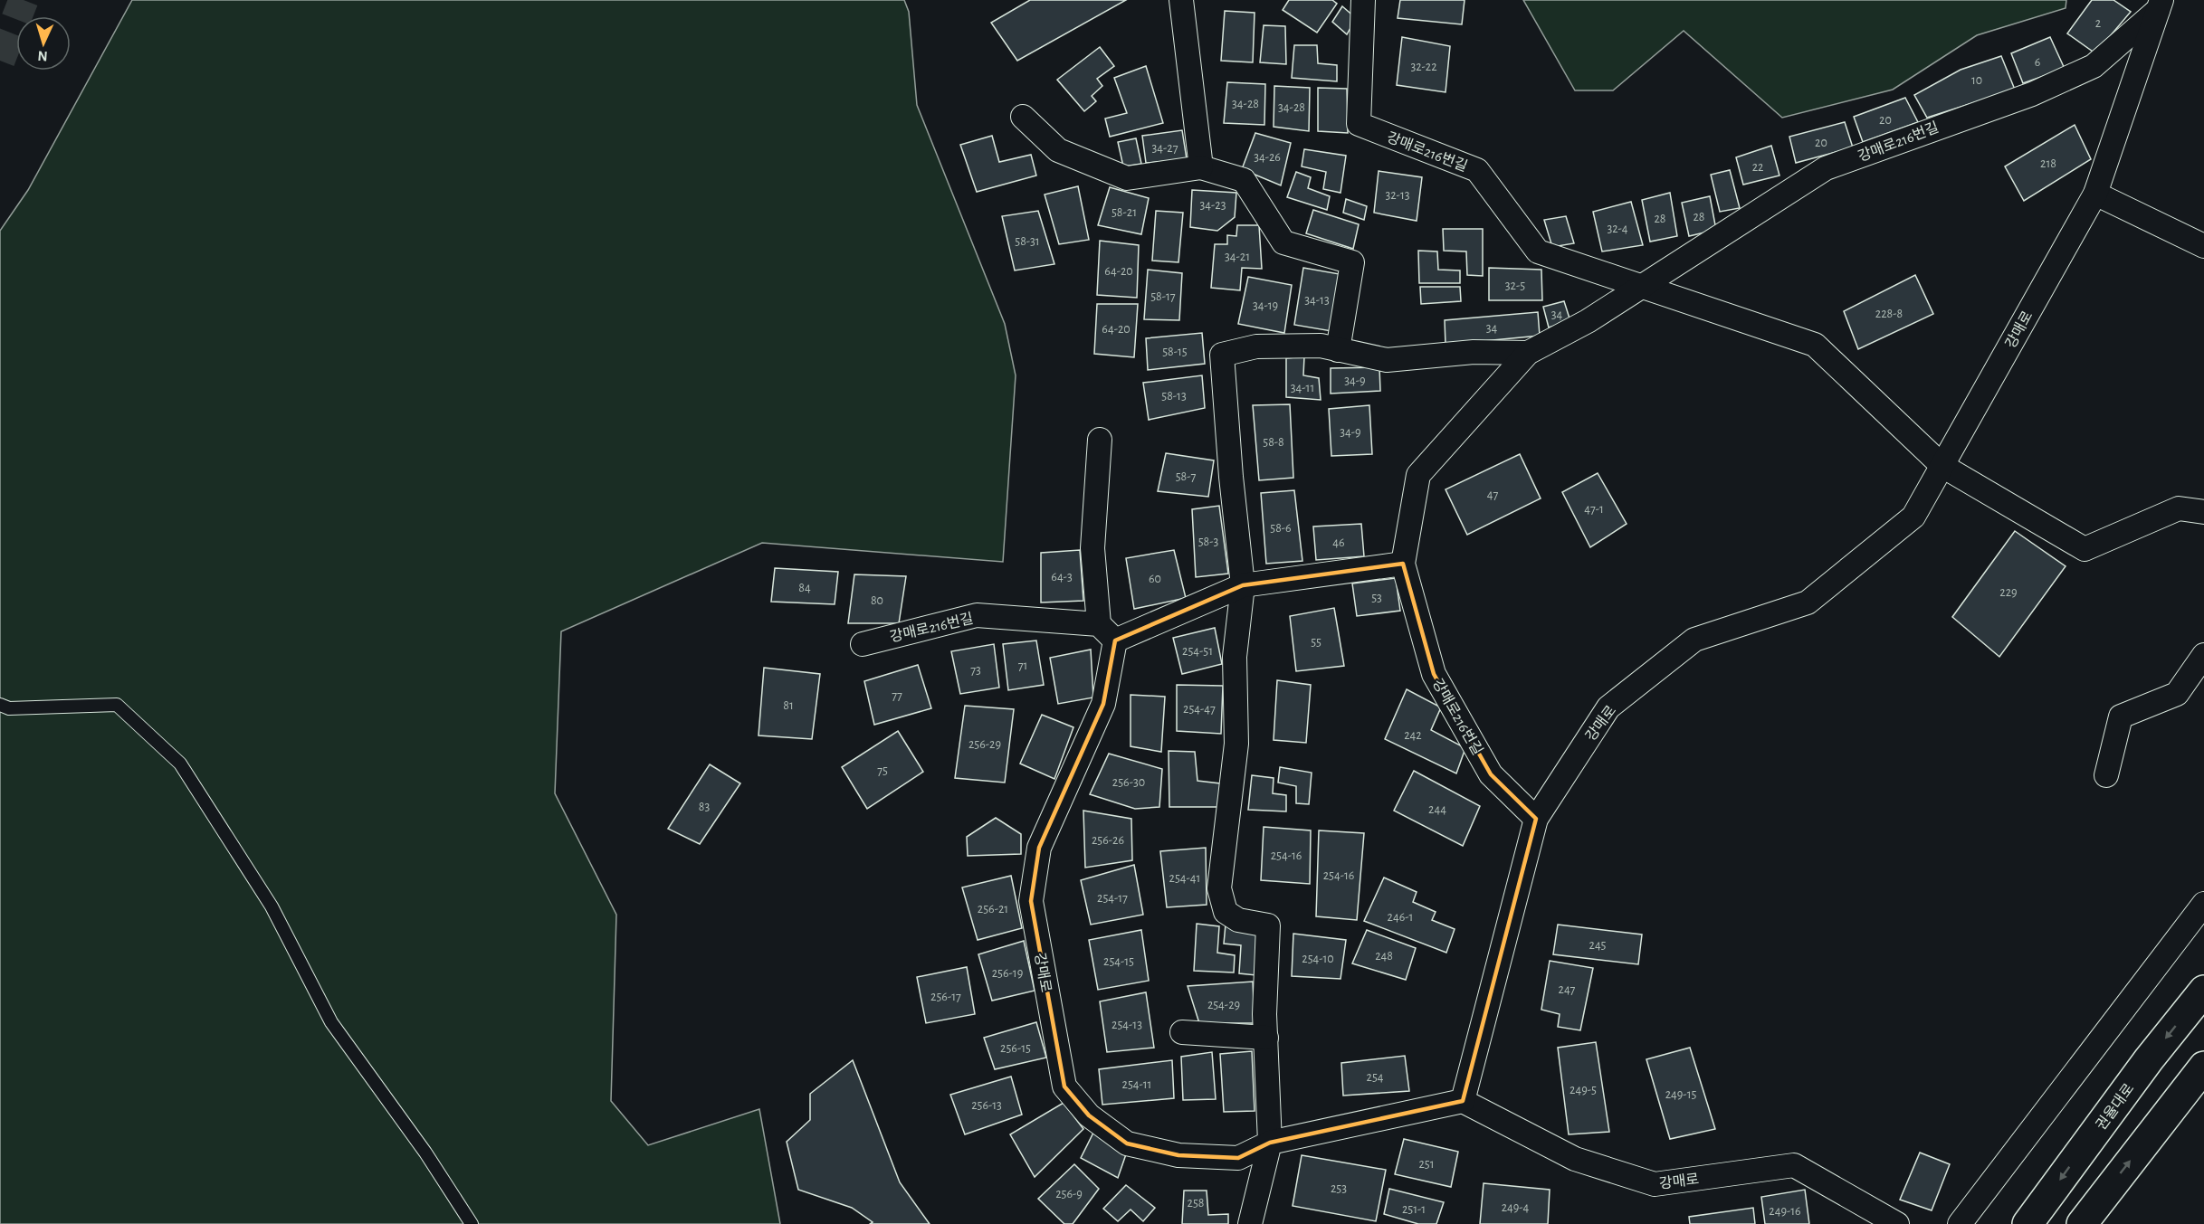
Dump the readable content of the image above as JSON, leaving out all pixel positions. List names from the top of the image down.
{
  "streets": {
    "highway": ["권율대로"],
    "street": ["강매로216번길", "강매로"]
  },
  "crossings": [
    ["강매로216번길", "강매로"]
  ],
  "house_numbers": [
    "2",
    "6",
    "32-22",
    "10",
    "34-28",
    "34-28",
    "20",
    "20",
    "34-27",
    "34-26",
    "218",
    "22",
    "32-13",
    "34-23",
    "58-21",
    "28",
    "28",
    "32-4",
    "58-31",
    "34-21",
    "64-20",
    "32-5",
    "58-17",
    "34-13",
    "34-19",
    "228-8",
    "34",
    "34",
    "64-20",
    "58-15",
    "34-9",
    "34-11",
    "58-13",
    "34-9",
    "58-8",
    "58-7",
    "47",
    "47-1",
    "58-6",
    "58-3",
    "46",
    "64-3",
    "60",
    "84",
    "229",
    "53",
    "80",
    "55",
    "254-51",
    "71",
    "73",
    "77",
    "81",
    "254-47",
    "242",
    "256-29",
    "75",
    "256-30",
    "83",
    "244",
    "256-26",
    "254-16",
    "254-16",
    "254-41",
    "254-17",
    "256-21",
    "246-1",
    "245",
    "248",
    "254-10",
    "254-15",
    "256-19",
    "247",
    "256-17",
    "254-29",
    "254-13",
    "256-15",
    "254",
    "254-11",
    "249-5",
    "249-15",
    "256-13",
    "251",
    "253",
    "256-9",
    "258",
    "249-4",
    "251-1",
    "249-16"
  ],
  "north": "bottom"
}
